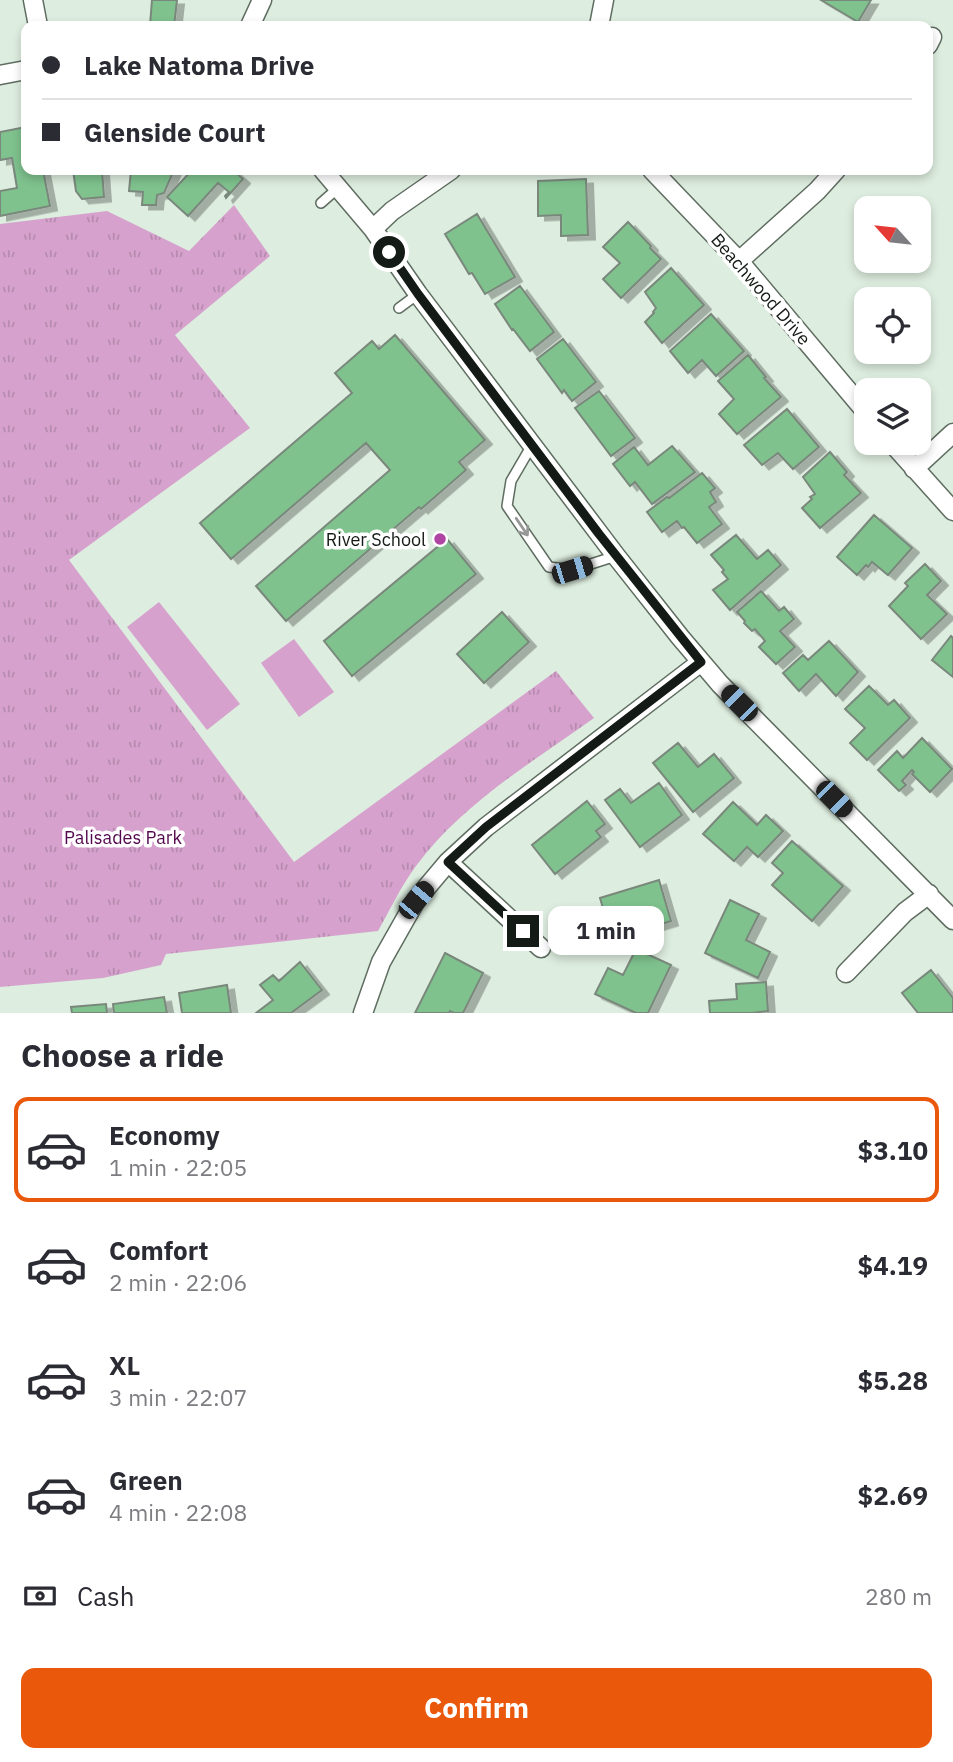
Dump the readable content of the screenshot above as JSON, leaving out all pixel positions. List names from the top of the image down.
{
  "streets": {
    "street": ["Beachwood Drive"]
  },
  "parks": ["Palisades Park"],
  "places": ["River School"],
  "north": "top left",
  "page": {
    "banner": ["Lake Natoma Drive", "Glenside Court"],
    "bubble": "1 min",
    "heading": "Choose a ride",
    "list": [
      {
        "name": "Economy",
        "note": "1 min · 22:05",
        "value": "$3.10"
      },
      {
        "name": "Comfort",
        "note": "2 min · 22:06",
        "value": "$4.19"
      },
      {
        "name": "XL",
        "note": "3 min · 22:07",
        "value": "$5.28"
      },
      {
        "name": "Green",
        "note": "4 min · 22:08",
        "value": "$2.69"
      }
    ],
    "pay": ["Cash", "280 m"],
    "buttons": "Confirm"
  }
}
